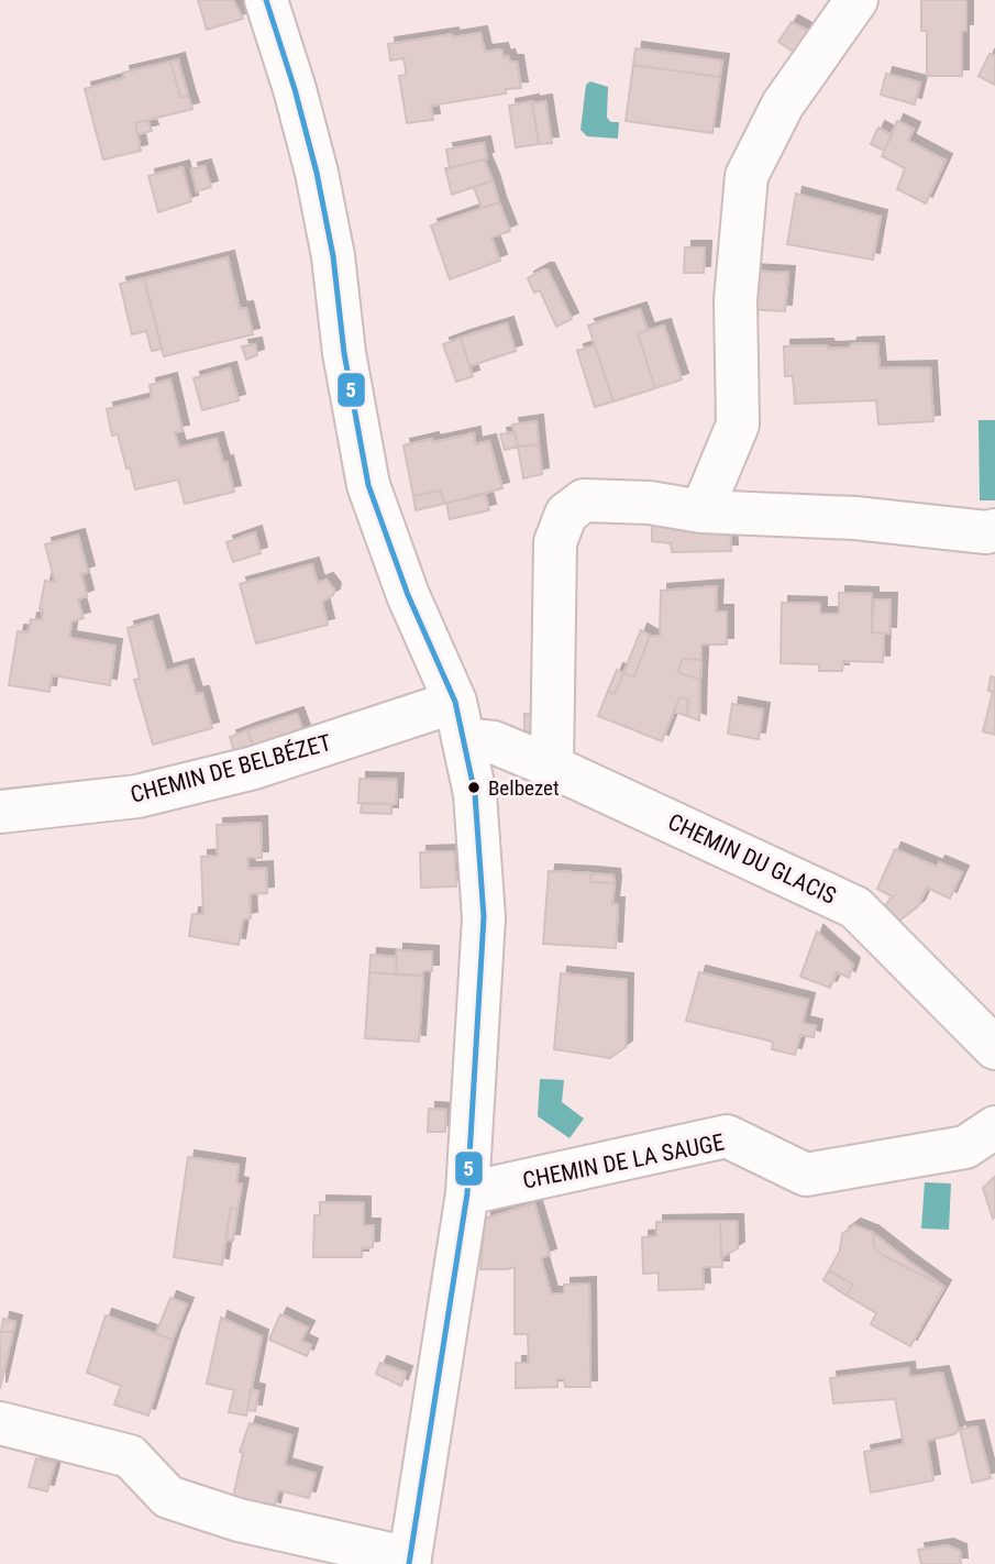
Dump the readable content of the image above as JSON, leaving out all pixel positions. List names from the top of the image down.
{
  "streets": {
    "street": ["CHEMIN DE BELBÉZET", "CHEMIN DU GLACIS", "CHEMIN DE LA SAUGE"]
  },
  "crossings": [
    ["CHEMIN DE BELBÉZET", "CHEMIN DU GLACIS"]
  ],
  "places": ["Belbezet"],
  "lines": ["transit line 5"]
}
